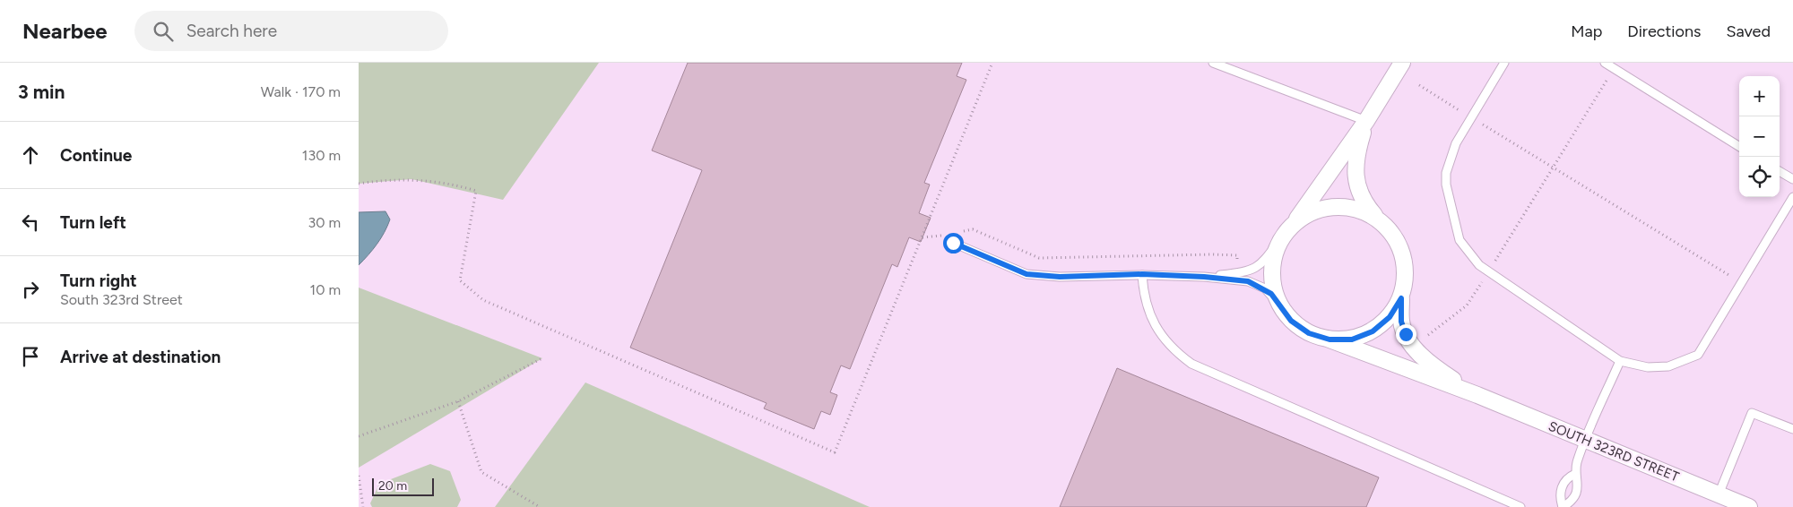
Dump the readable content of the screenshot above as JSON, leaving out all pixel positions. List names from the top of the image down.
{
  "streets": {
    "street": ["SOUTH 323RD STREET"]
  },
  "scale_bar": "20 m",
  "page": {
    "header": "Nearbee",
    "search": "Search here",
    "nav": ["Map", "Directions", "Saved"],
    "heading": ["3 min", "Walk · 170 m"],
    "map_buttons": ["+", "−"],
    "list": [
      ["Continue", "130 m"],
      ["Turn left", "30 m"],
      ["Turn right", "South 323rd Street", "10 m"],
      "Arrive at destination"
    ],
    "scale": "20 m"
  }
}
